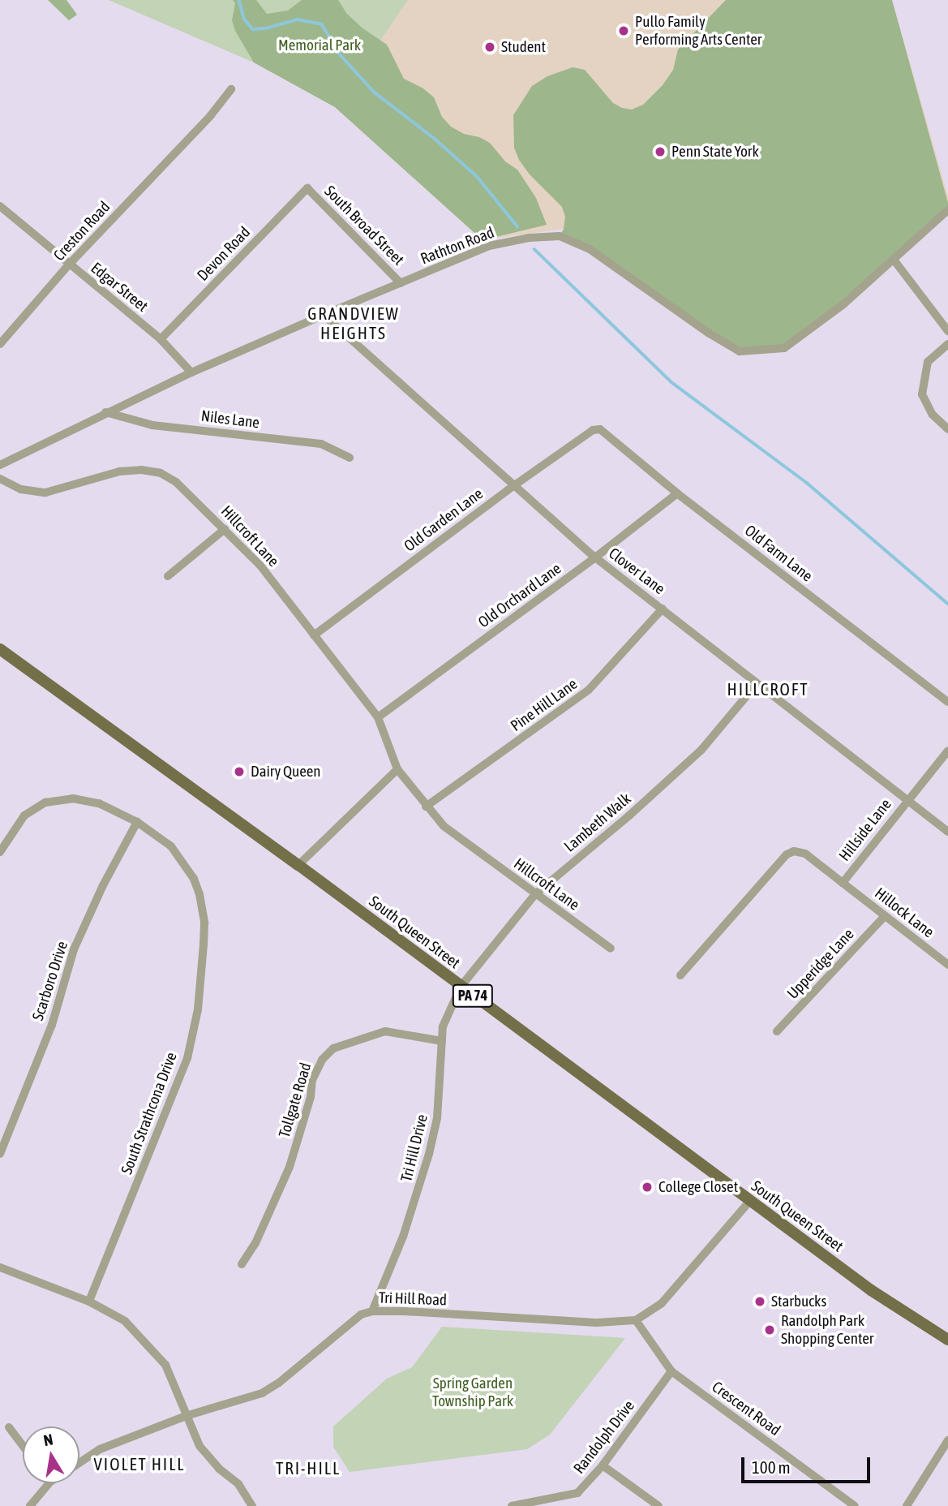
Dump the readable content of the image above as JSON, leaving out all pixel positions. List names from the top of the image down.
{
  "streets": {
    "main road": ["South Queen Street", "PA 74"],
    "street": [
      "South Broad Street",
      "Creston Road",
      "Rathton Road",
      "Devon Road",
      "Edgar Street",
      "Niles Lane",
      "Old Garden Lane",
      "Hillcroft Lane",
      "Old Farm Lane",
      "Clover Lane",
      "Old Orchard Lane",
      "Pine Hill Lane",
      "Lambeth Walk",
      "Hillside Lane",
      "Hillock Lane",
      "Upperidge Lane",
      "Scarboro Drive",
      "Tollgate Road",
      "South Strathcona Drive",
      "Tri Hill Drive",
      "Tri Hill Road",
      "Crescent Road",
      "Randolph Drive"
    ]
  },
  "crossings": [
    ["South Broad Street", "Rathton Road"],
    ["South Broad Street", "Devon Road"],
    ["Creston Road", "Edgar Street"],
    ["Rathton Road", "Edgar Street"],
    ["Rathton Road", "Niles Lane"],
    ["Rathton Road", "Clover Lane"],
    ["Devon Road", "Edgar Street"],
    ["Old Garden Lane", "Hillcroft Lane"],
    ["Old Garden Lane", "Old Farm Lane"],
    ["Old Garden Lane", "Clover Lane"],
    ["Hillcroft Lane", "Old Orchard Lane"],
    ["Hillcroft Lane", "Pine Hill Lane"],
    ["Hillcroft Lane", "Lambeth Walk"],
    ["Old Farm Lane", "Old Orchard Lane"],
    ["Clover Lane", "Old Orchard Lane"],
    ["Clover Lane", "Pine Hill Lane"],
    ["Clover Lane", "Lambeth Walk"],
    ["Clover Lane", "Hillside Lane"],
    ["Lambeth Walk", "South Queen Street"],
    ["Lambeth Walk", "Tri Hill Drive"],
    ["Hillside Lane", "Hillock Lane"],
    ["Hillock Lane", "Upperidge Lane"],
    ["South Queen Street", "Tri Hill Drive"],
    ["South Queen Street", "Tri Hill Road"],
    ["Scarboro Drive", "South Strathcona Drive"],
    ["Tollgate Road", "Tri Hill Drive"],
    ["Tri Hill Drive", "Tri Hill Road"],
    ["Tri Hill Road", "Crescent Road"],
    ["Crescent Road", "Randolph Drive"]
  ],
  "districts": [
    "GRANDVIEW HEIGHTS",
    "HILLCROFT",
    "VIOLET HILL",
    "TRI-HILL"
  ],
  "parks": ["Memorial Park", "Spring Garden Township Park"],
  "places": [
    "Pullo Family Performing Arts Center",
    "Student",
    "Penn State York",
    "Dairy Queen",
    "College Closet",
    "Starbucks",
    "Randolph Park Shopping Center"
  ],
  "scale_bar": "100 m",
  "north": "top"
}
